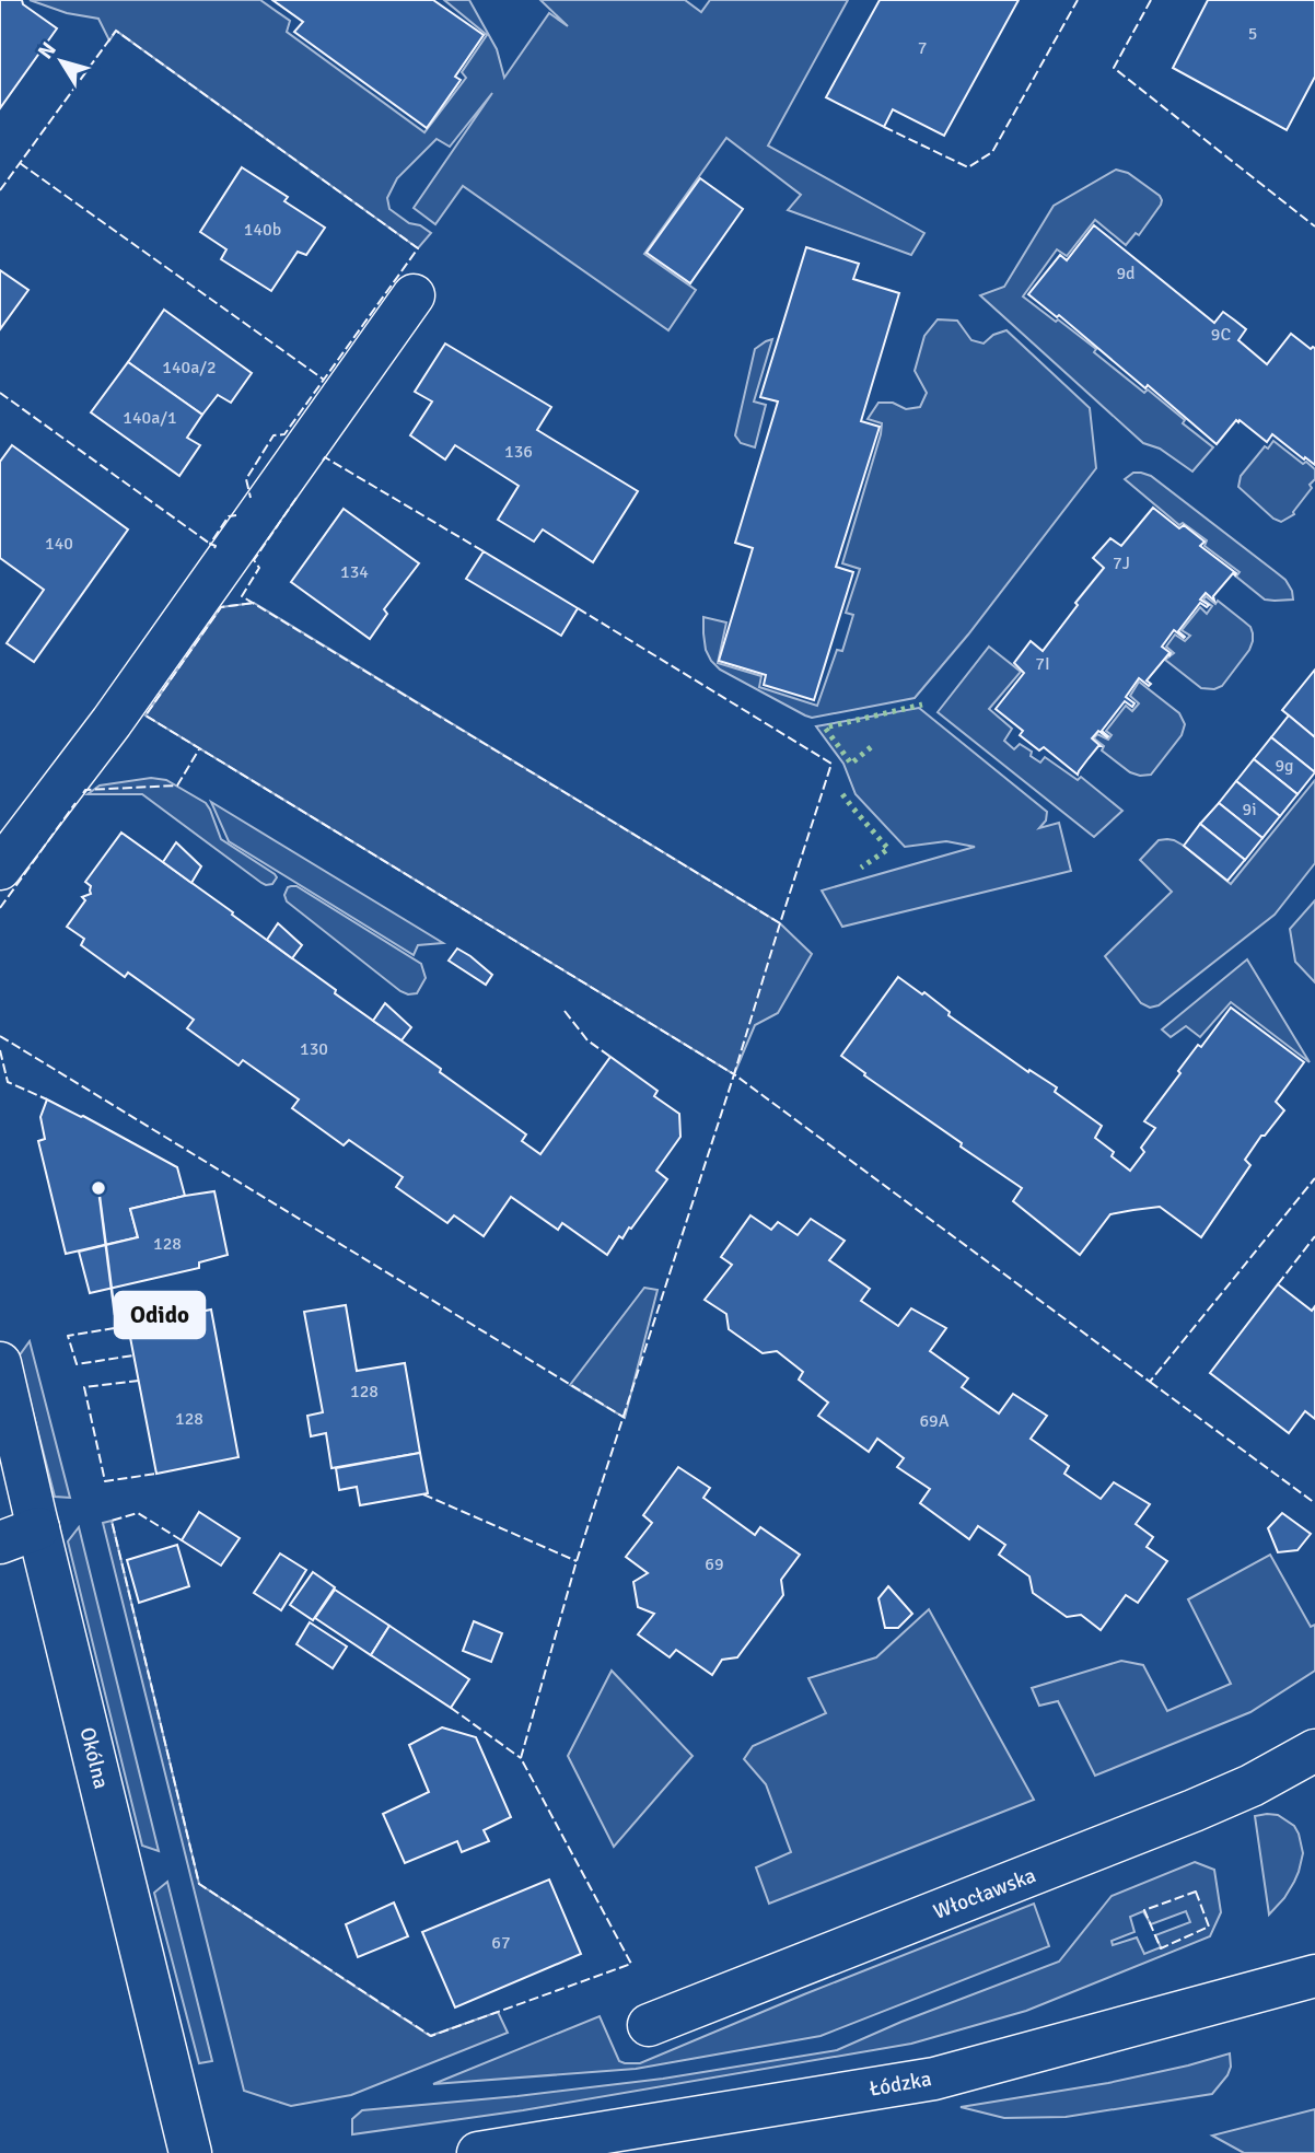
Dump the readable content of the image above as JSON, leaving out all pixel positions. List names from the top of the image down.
{
  "streets": {
    "street": ["Okólna", "Włocławska", "Łódzka"]
  },
  "places": ["Odido"],
  "house_numbers": [
    "5",
    "7",
    "140b",
    "9d",
    "9C",
    "140a/2",
    "140a/1",
    "136",
    "140",
    "7J",
    "134",
    "7I",
    "9g",
    "9i",
    "130",
    "128",
    "128",
    "128",
    "69A",
    "69",
    "67"
  ],
  "north": "top left"
}
